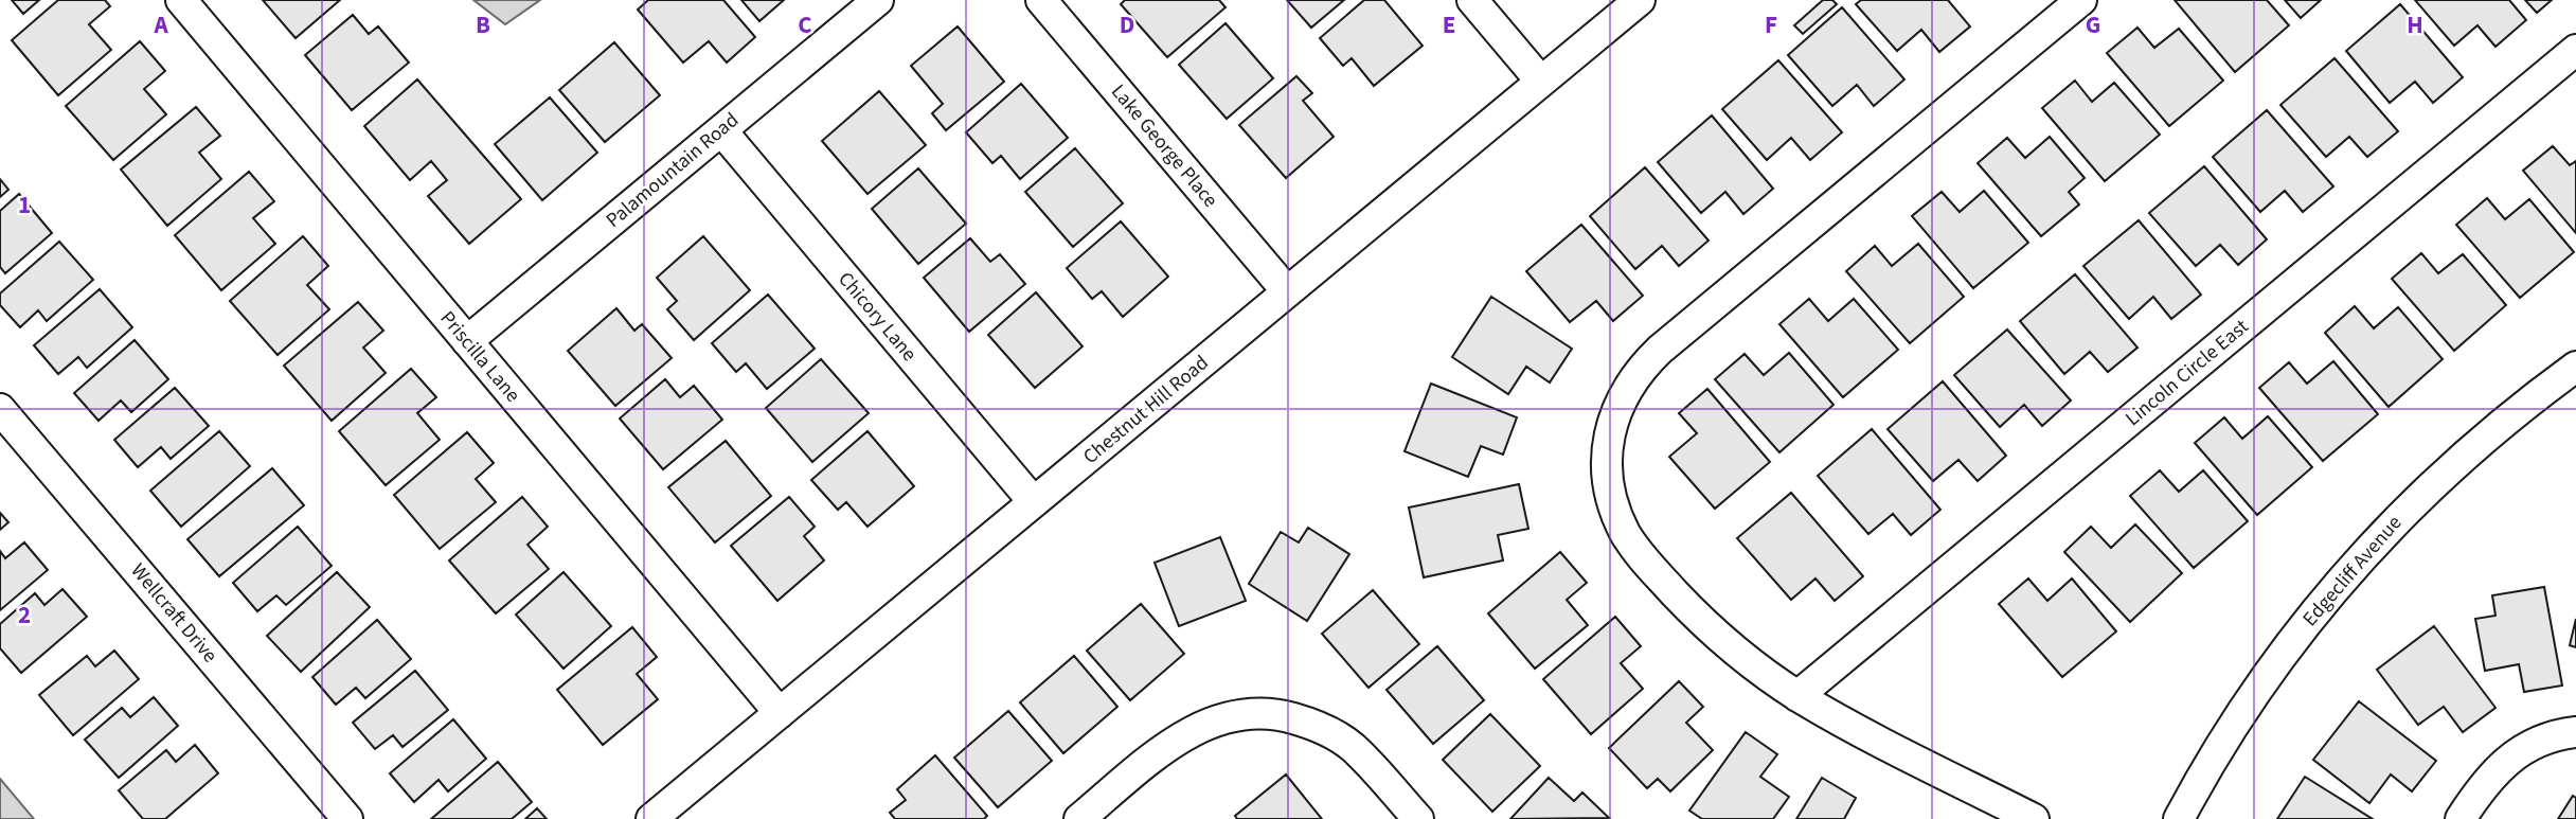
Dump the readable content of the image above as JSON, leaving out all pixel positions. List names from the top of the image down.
{
  "streets": {
    "street": [
      "Lake George Place",
      "Palamountain Road",
      "Chicory Lane",
      "Priscilla Lane",
      "Lincoln Circle East",
      "Chestnut Hill Road",
      "Edgecliff Avenue",
      "Wellcraft Drive"
    ]
  },
  "crossings": [
    ["Lake George Place", "Chestnut Hill Road"],
    ["Palamountain Road", "Chicory Lane"],
    ["Palamountain Road", "Priscilla Lane"],
    ["Chicory Lane", "Chestnut Hill Road"],
    ["Priscilla Lane", "Chestnut Hill Road"]
  ],
  "grid": {
    "columns": [
      "A",
      "B",
      "C",
      "D",
      "E",
      "F",
      "G",
      "H"
    ],
    "rows": ["1", "2"]
  }
}
